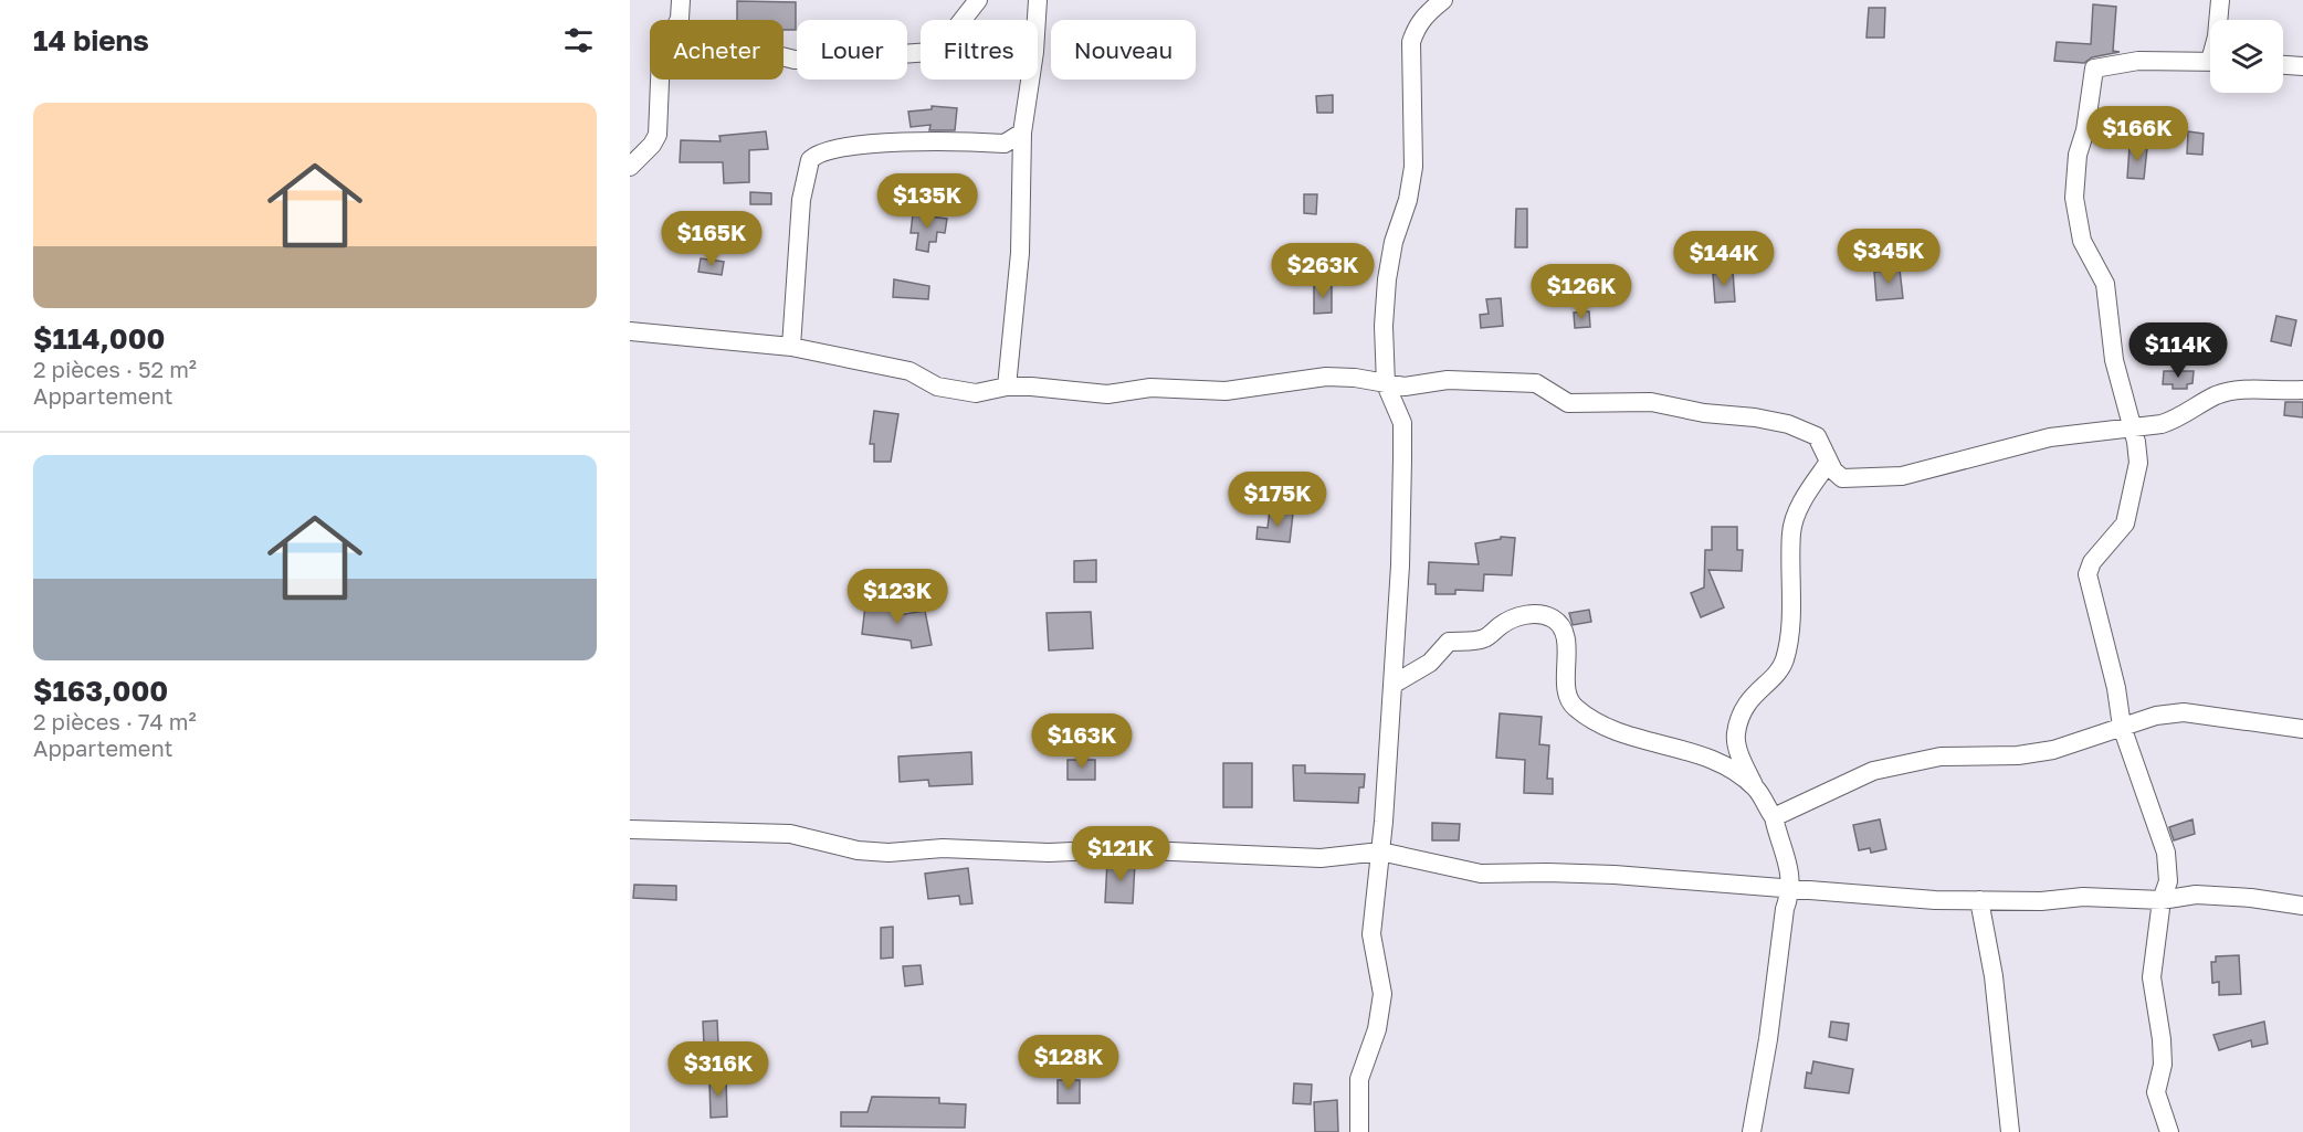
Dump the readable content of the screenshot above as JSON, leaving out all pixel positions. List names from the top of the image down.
{
  "page": {
    "heading": "14 biens",
    "chip": [
      "Acheter",
      "Louer",
      "Filtres",
      "Nouveau"
    ],
    "list": [
      {
        "name": "$114,000",
        "note": "2 pièces · 52 m² · Appartement"
      },
      {
        "name": "$163,000",
        "note": "2 pièces · 74 m² · Appartement"
      }
    ],
    "price": [
      "$166K",
      "$135K",
      "$165K",
      "$345K",
      "$144K",
      "$263K",
      "$126K",
      "$114K",
      "$175K",
      "$123K",
      "$163K",
      "$121K",
      "$128K",
      "$316K"
    ]
  }
}
